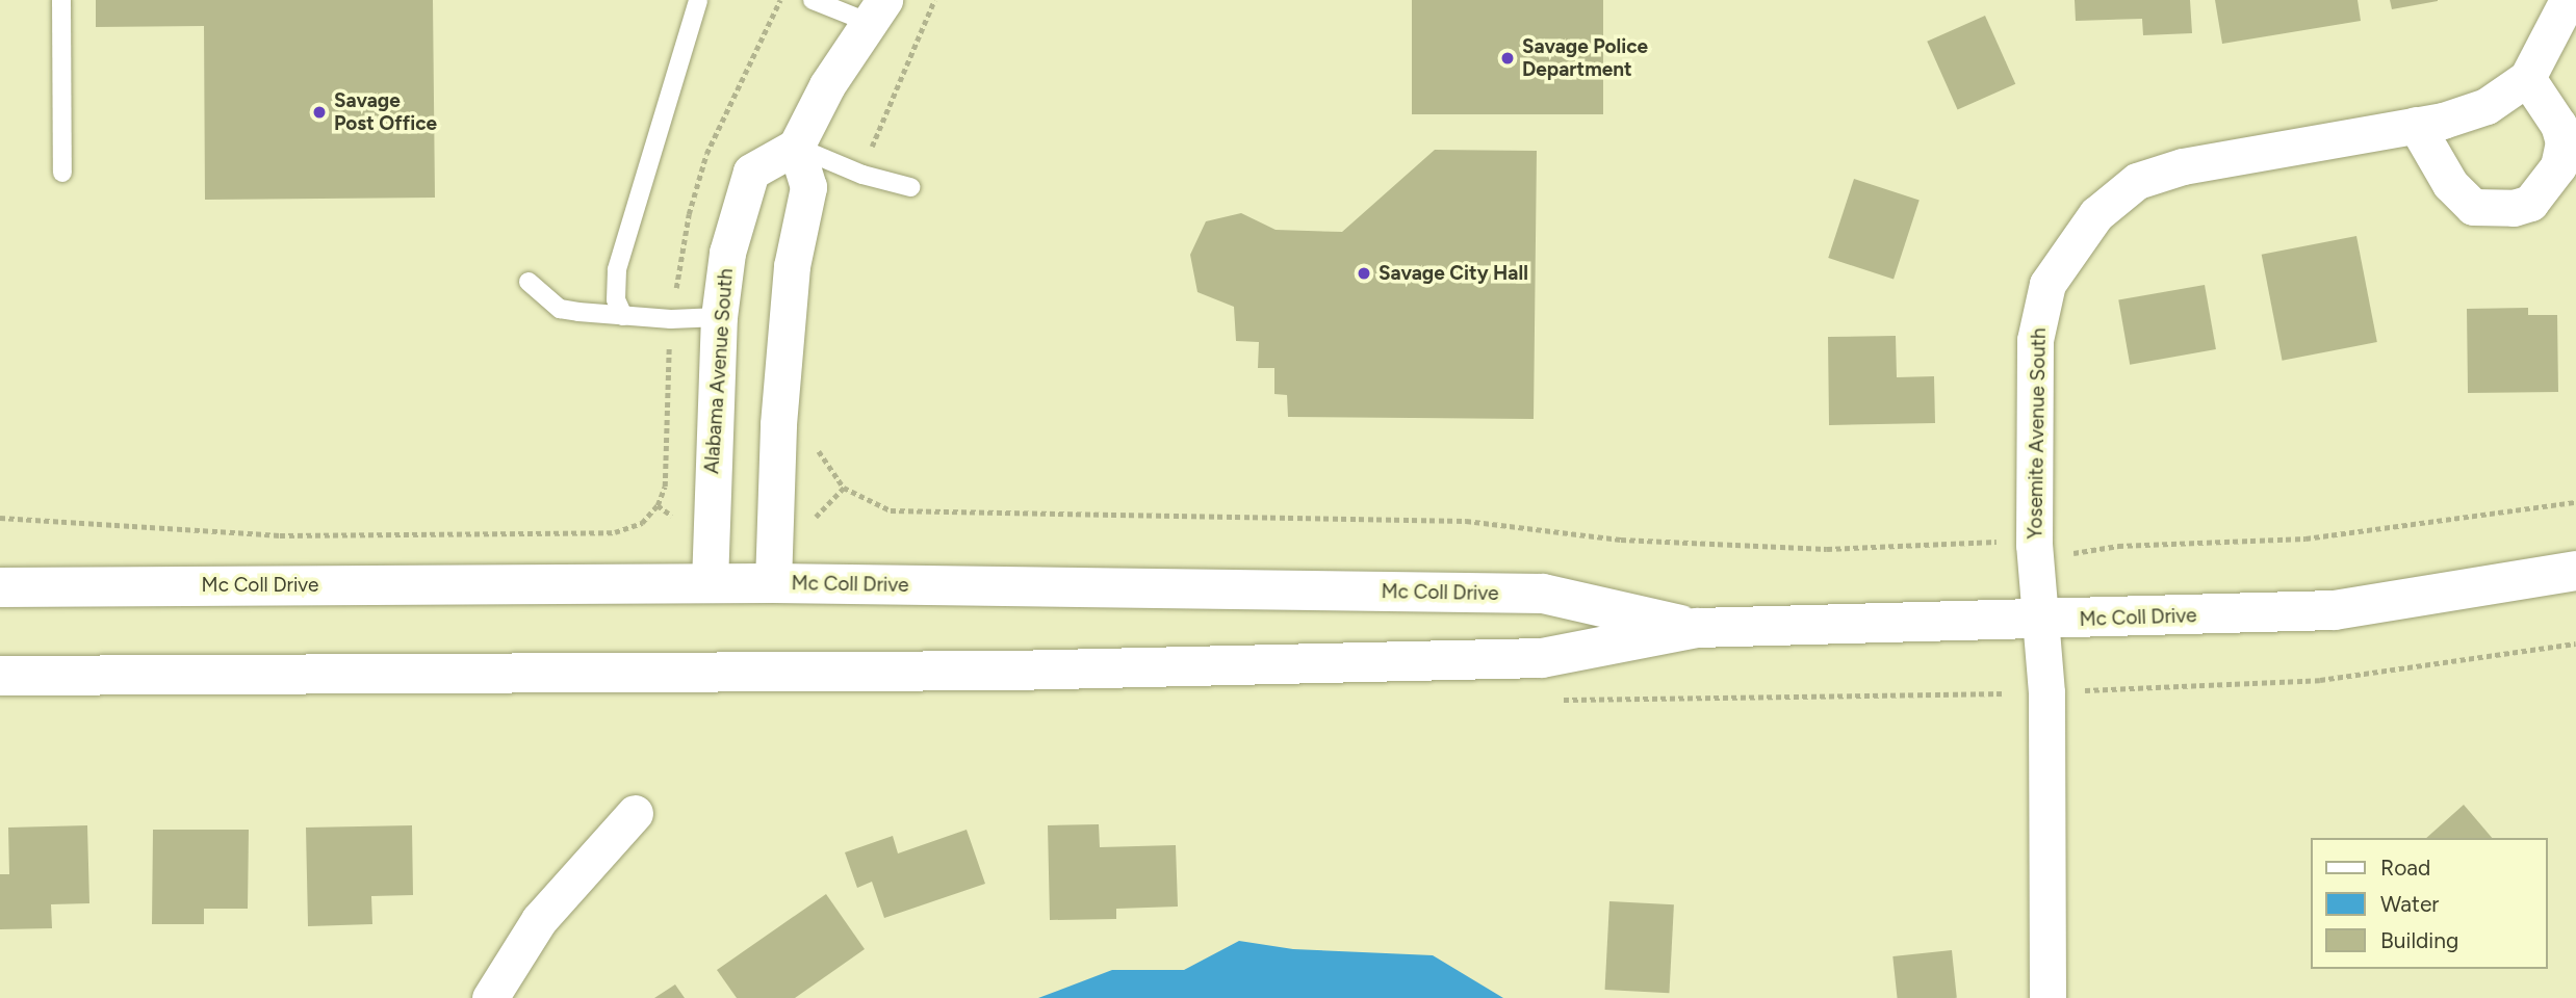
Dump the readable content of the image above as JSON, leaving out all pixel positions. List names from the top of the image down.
{
  "streets": {
    "main road": ["Mc Coll Drive"],
    "street": ["Alabama Avenue South", "Yosemite Avenue South"]
  },
  "crossings": [
    ["Alabama Avenue South", "Mc Coll Drive"],
    ["Yosemite Avenue South", "Mc Coll Drive"]
  ],
  "places": ["Savage Police Department", "Savage Post Office", "Savage City Hall"],
  "legend": ["Road", "Water", "Building"]
}
